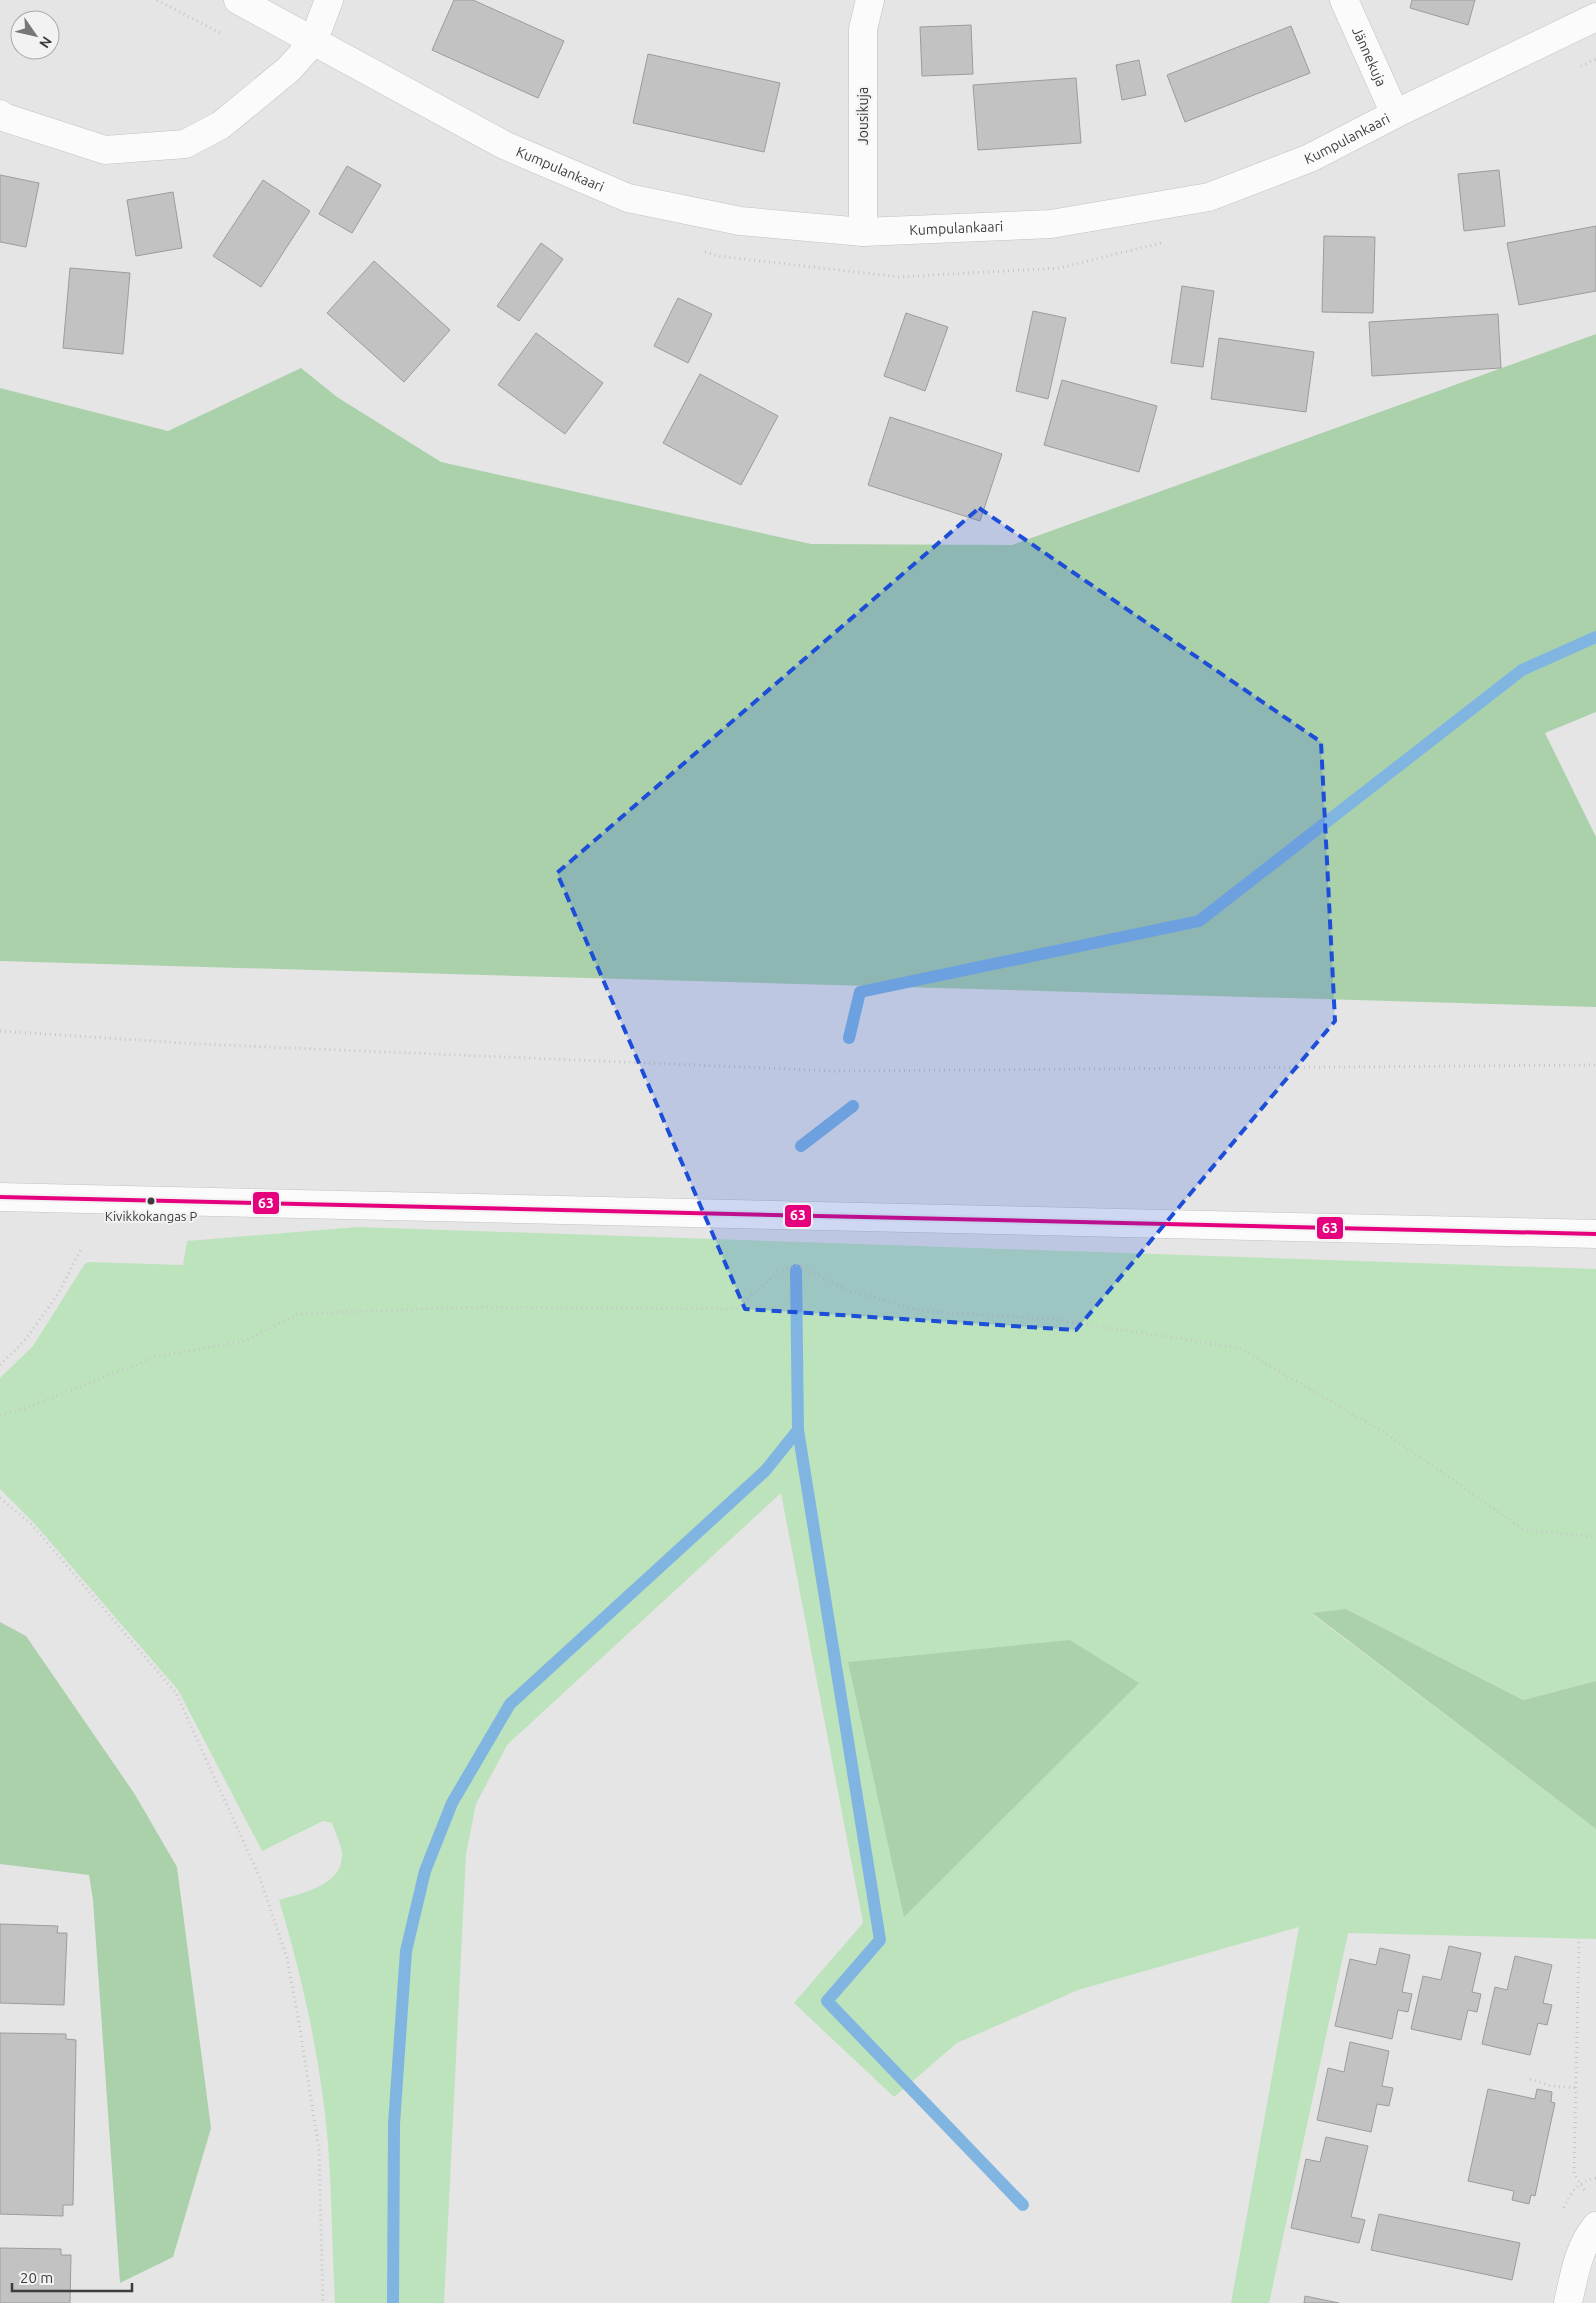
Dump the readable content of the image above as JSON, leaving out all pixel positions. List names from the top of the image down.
{
  "streets": {
    "street": ["Jännekuja", "Jousikuja", "Kumpulankaari"]
  },
  "crossings": [
    ["Jännekuja", "Kumpulankaari"],
    ["Jousikuja", "Kumpulankaari"]
  ],
  "places": ["Kivikkokangas P"],
  "lines": ["transit line 63"],
  "scale_bar": "20 m",
  "north": "bottom right"
}
